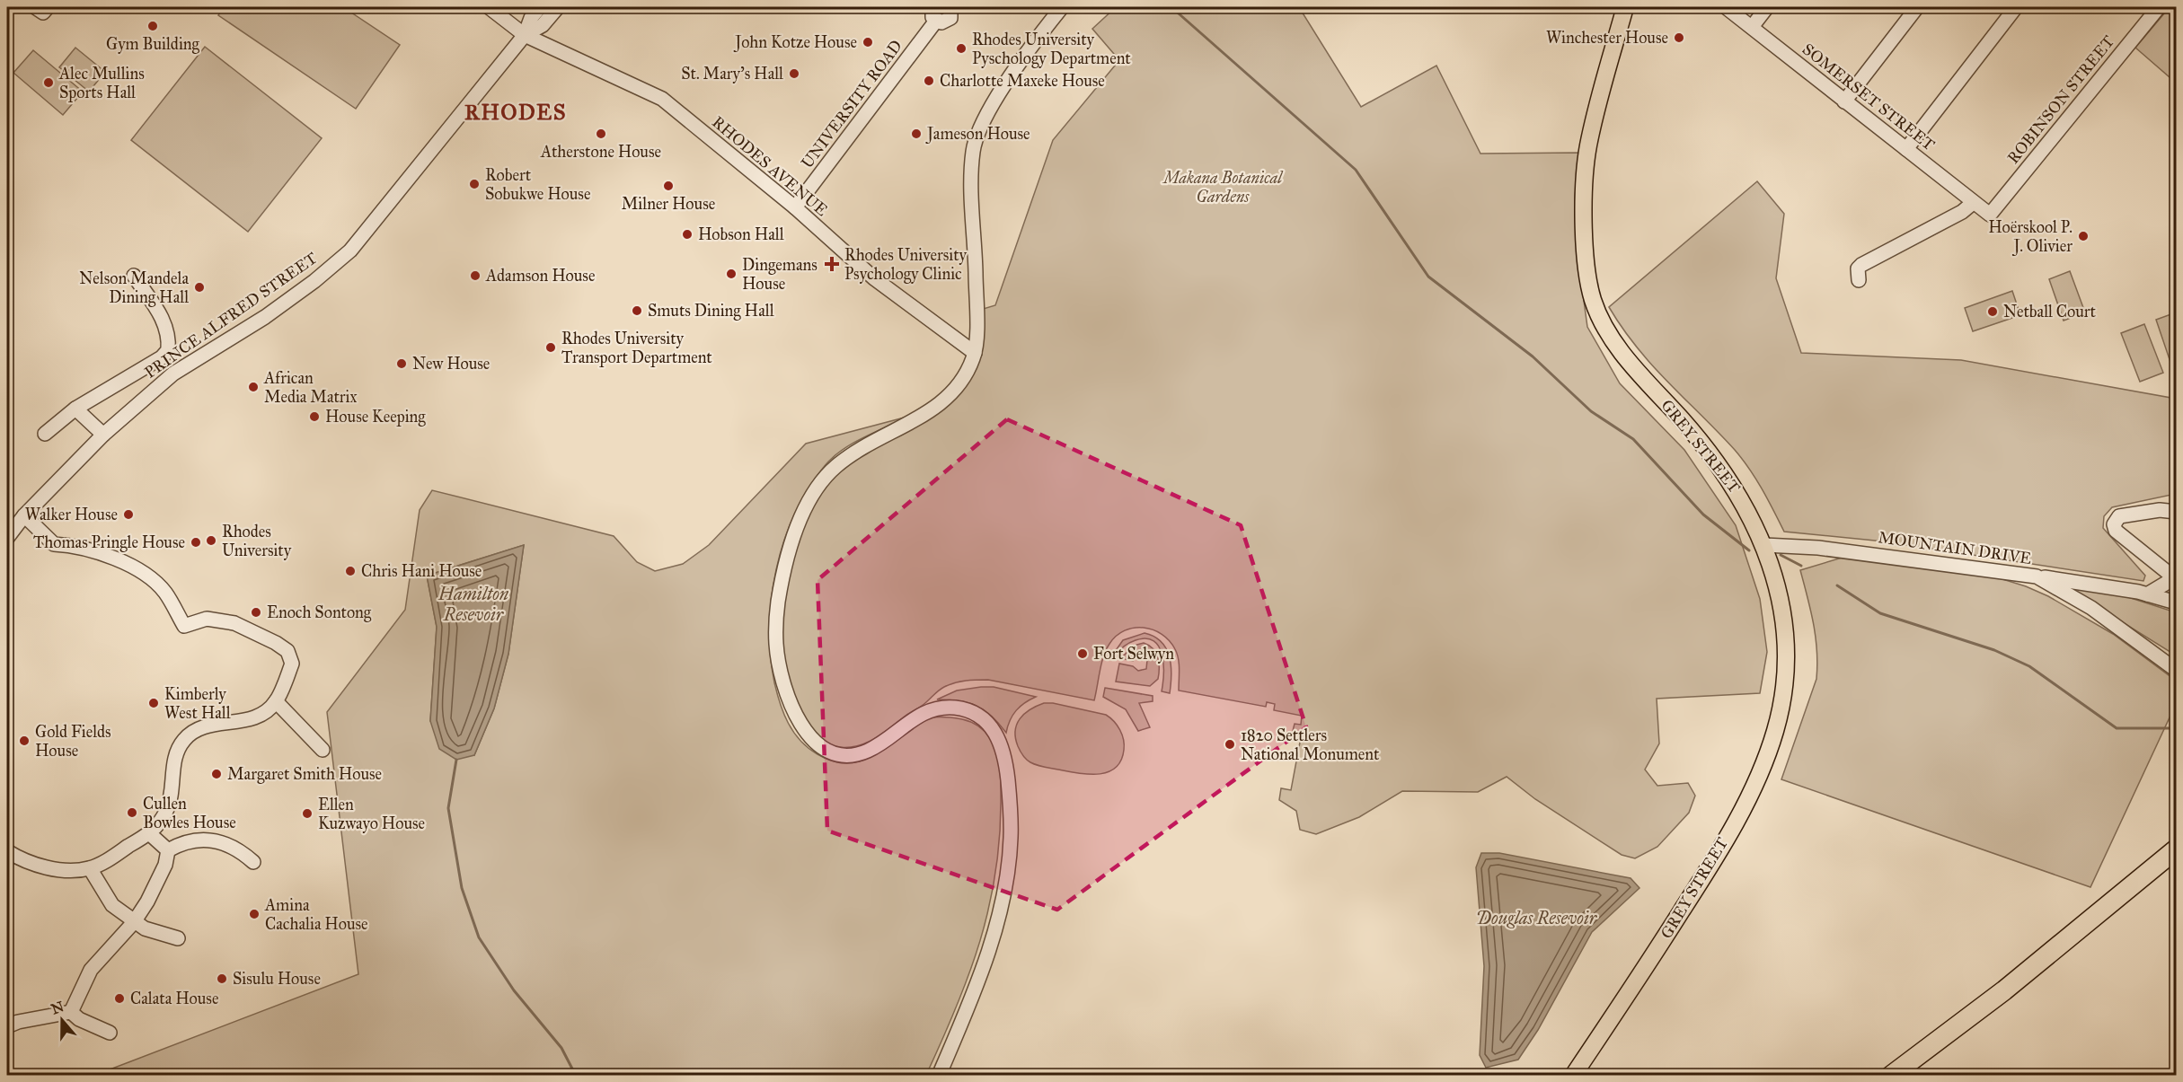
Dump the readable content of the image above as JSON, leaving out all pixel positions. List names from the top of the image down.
{
  "streets": {
    "main road": ["GREY STREET"],
    "street": [
      "SOMERSET STREET",
      "ROBINSON STREET",
      "UNIVERSITY ROAD",
      "RHODES AVENUE",
      "PRINCE ALFRED STREET",
      "MOUNTAIN DRIVE"
    ]
  },
  "crossings": [
    ["SOMERSET STREET", "ROBINSON STREET"],
    ["UNIVERSITY ROAD", "RHODES AVENUE"],
    ["RHODES AVENUE", "PRINCE ALFRED STREET"],
    ["GREY STREET", "MOUNTAIN DRIVE"]
  ],
  "districts": ["RHODES"],
  "water": ["Hamilton Resevoir", "Douglas Resevoir"],
  "parks": ["Makana Botanical Gardens"],
  "places": {
    "other": [
      "Gym Building",
      "Winchester House",
      "John Kotze House",
      "Rhodes University Pyschology Department",
      "St. Mary's Hall",
      "Charlotte Maxeke House",
      "Alec Mullins Sports Hall",
      "Atherstone House",
      "Jameson House",
      "Robert Sobukwe House",
      "Milner House",
      "Hobson Hall",
      "Hoërskool P. J. Olivier",
      "Dingemans House",
      "Adamson House",
      "Nelson Mandela Dining Hall",
      "Smuts Dining Hall",
      "Netball Court",
      "Rhodes University Transport Department",
      "New House",
      "African Media Matrix",
      "House Keeping",
      "Walker House",
      "Rhodes University",
      "Thomas Pringle House",
      "Chris Hani House",
      "Enoch Sontong",
      "Fort Selwyn",
      "Kimberly West Hall",
      "Gold Fields House",
      "1820 Settlers National Monument",
      "Margaret Smith House",
      "Cullen Bowles House",
      "Ellen Kuzwayo House",
      "Amina Cachalia House",
      "Sisulu House",
      "Calata House"
    ],
    "health": ["Rhodes University Psychology Clinic"]
  },
  "north": "top"
}
